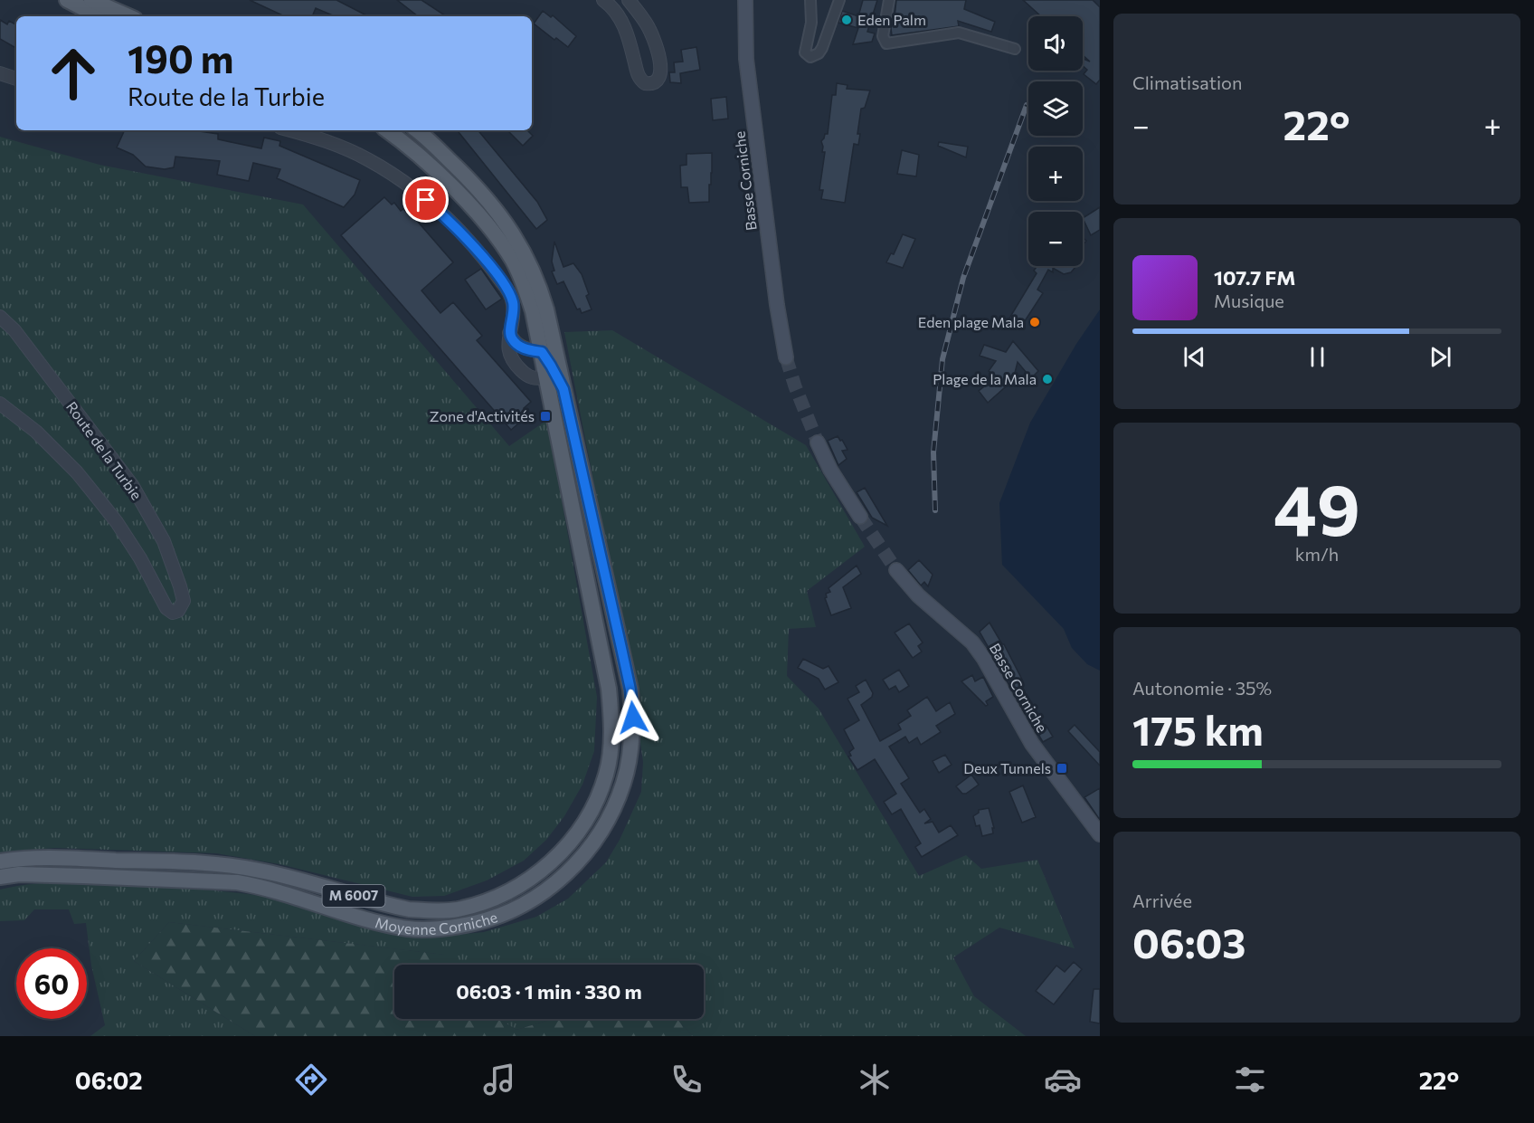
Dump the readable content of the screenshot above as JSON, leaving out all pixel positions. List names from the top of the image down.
{
  "streets": {
    "main road": ["Basse Corniche", "M 6007", "Moyenne Corniche"],
    "street": ["Route de la Turbie"]
  },
  "crossings": [
    ["M 6007", "Moyenne Corniche"]
  ],
  "places": {
    "other": ["Eden Palm", "Eden plage Mala", "Plage de la Mala"],
    "transit": ["Zone d'Activités", "Deux Tunnels"]
  },
  "page": {
    "tile": [
      "Climatisation",
      ["49", "km/h"],
      ["Autonomie · 35%", "175 km"],
      ["Arrivée", "06:03"]
    ],
    "map_buttons": ["+", "−"],
    "turn": ["190 m", "Route de la Turbie"],
    "heat": ["−", "22°", "+"],
    "song": ["107.7 FM", "Musique"],
    "limit": "60",
    "trip": "06:03 · 1 min · 330 m",
    "tabs": ["06:02", "22°"]
  }
}
